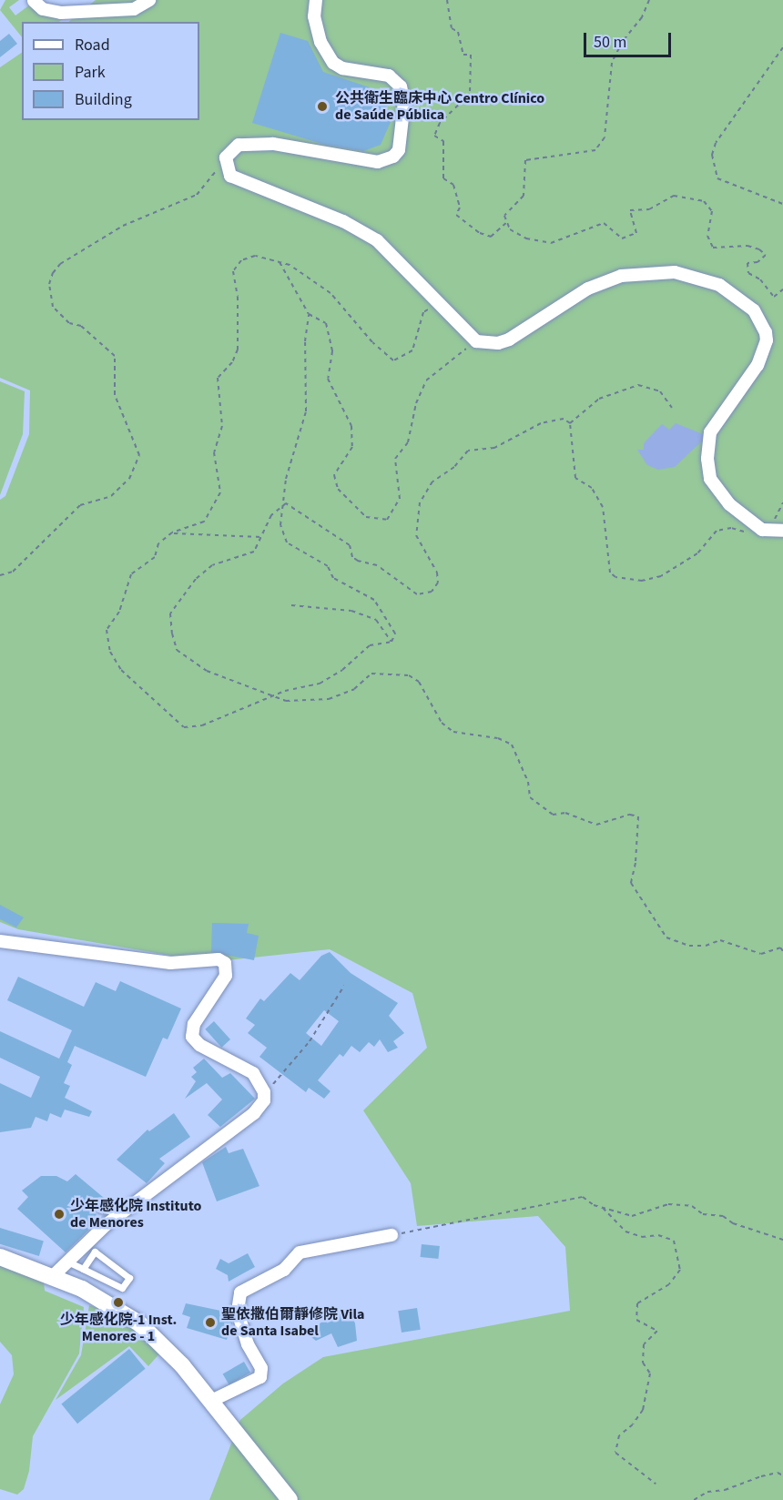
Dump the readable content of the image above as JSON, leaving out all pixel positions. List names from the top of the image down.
{
  "places": [
    "公共衛生臨床中心 Centro Clínico de Saúde Pública",
    "少年感化院 Instituto de Menores",
    "少年感化院-1 Inst. Menores - 1",
    "聖依撒伯爾靜修院 Vila de Santa Isabel"
  ],
  "legend": ["Road", "Park", "Building"],
  "scale_bar": "50 m"
}
